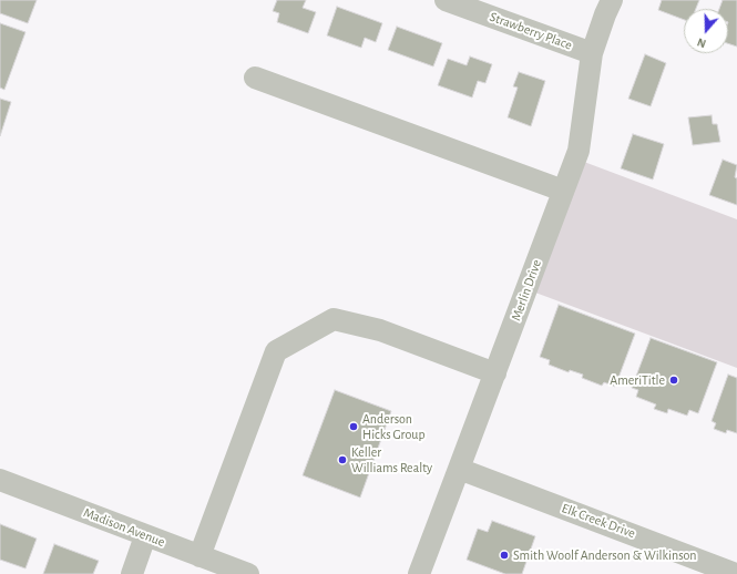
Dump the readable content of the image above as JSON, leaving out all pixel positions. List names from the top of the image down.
{
  "streets": {
    "street": [
      "Strawberry Place",
      "Merlin Drive",
      "Elk Creek Drive",
      "Madison Avenue"
    ]
  },
  "crossings": [
    ["Strawberry Place", "Merlin Drive"],
    ["Merlin Drive", "Elk Creek Drive"]
  ],
  "places": [
    "AmeriTitle",
    "Anderson Hicks Group",
    "Keller Williams Realty",
    "Smith Woolf Anderson & Wilkinson"
  ],
  "north": "bottom"
}
